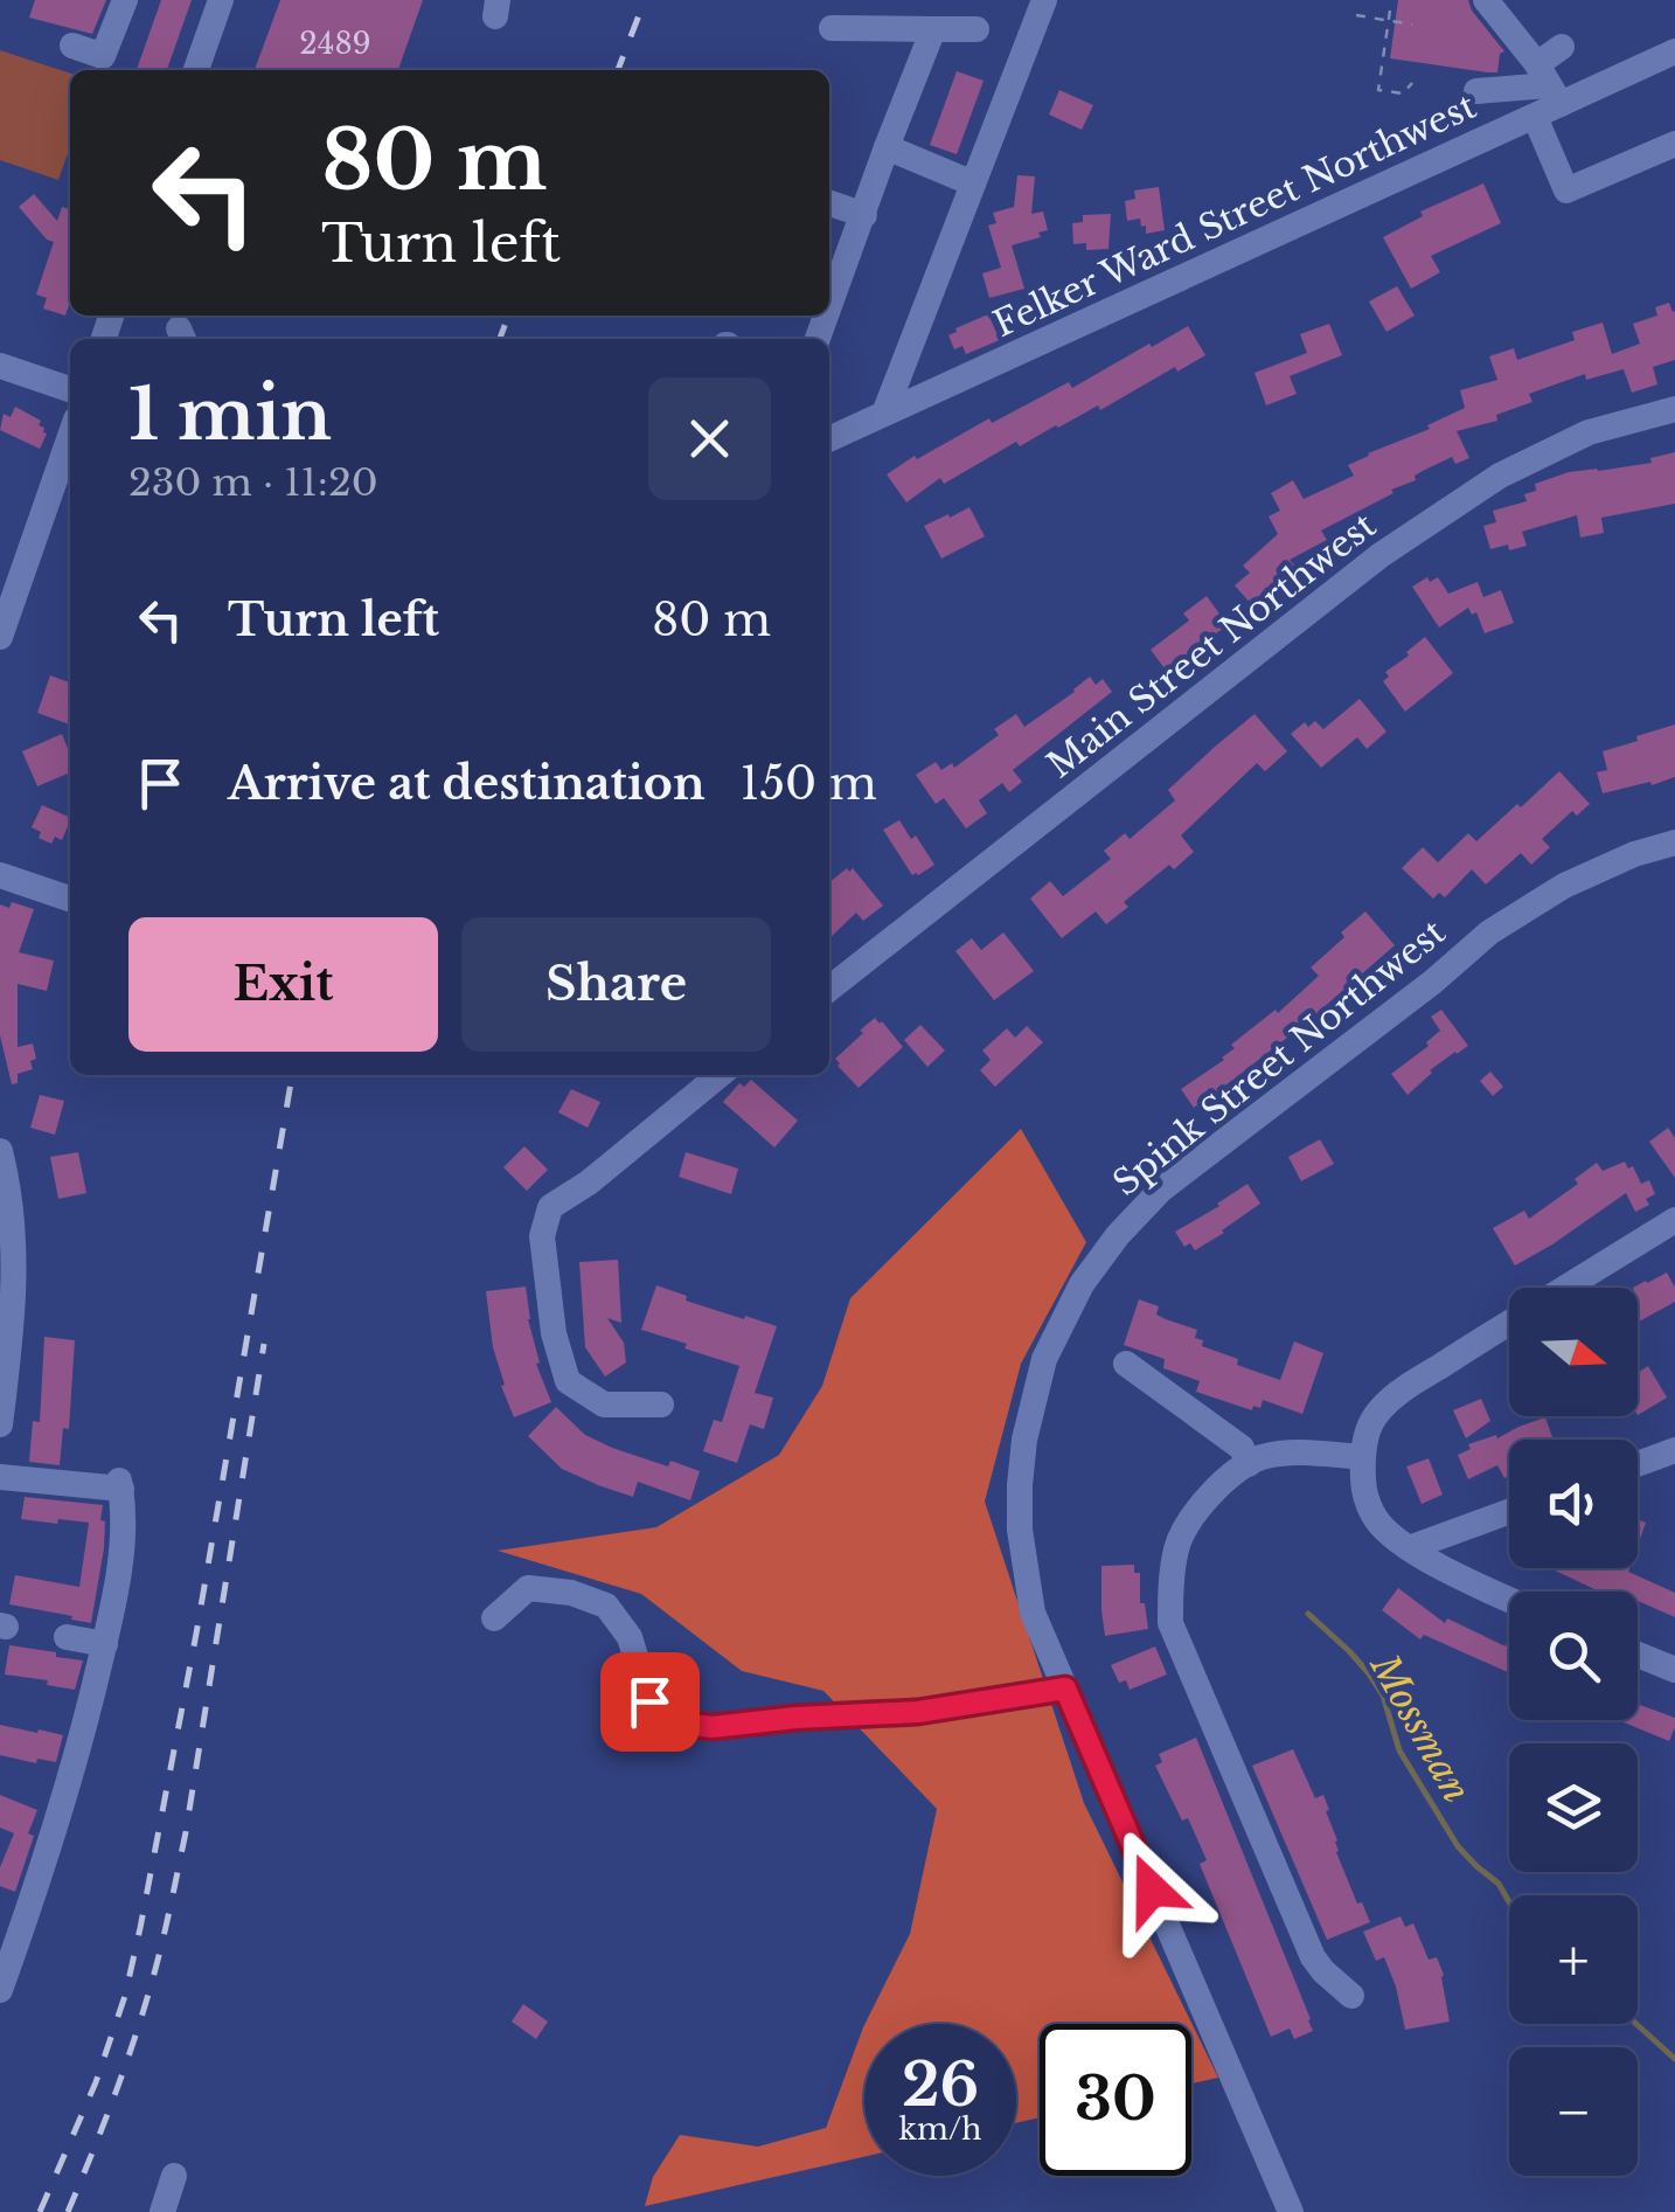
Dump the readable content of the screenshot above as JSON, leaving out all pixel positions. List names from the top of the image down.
{
  "streets": {
    "street": ["Felker Ward Street Northwest", "Main Street Northwest", "Spink Street Northwest"]
  },
  "water": ["Mossman"],
  "house_numbers": ["2489"],
  "north": "right",
  "page": {
    "turn": ["80 m", "Turn left"],
    "heading": ["1 min", "230 m · 11:20"],
    "list": [
      {
        "name": "Turn left",
        "value": "80 m"
      },
      {
        "name": "Arrive at destination",
        "value": "150 m"
      }
    ],
    "buttons": ["Exit", "Share"],
    "map_buttons": ["+", "−"],
    "speed": "26 km/h",
    "limit": "30"
  }
}
